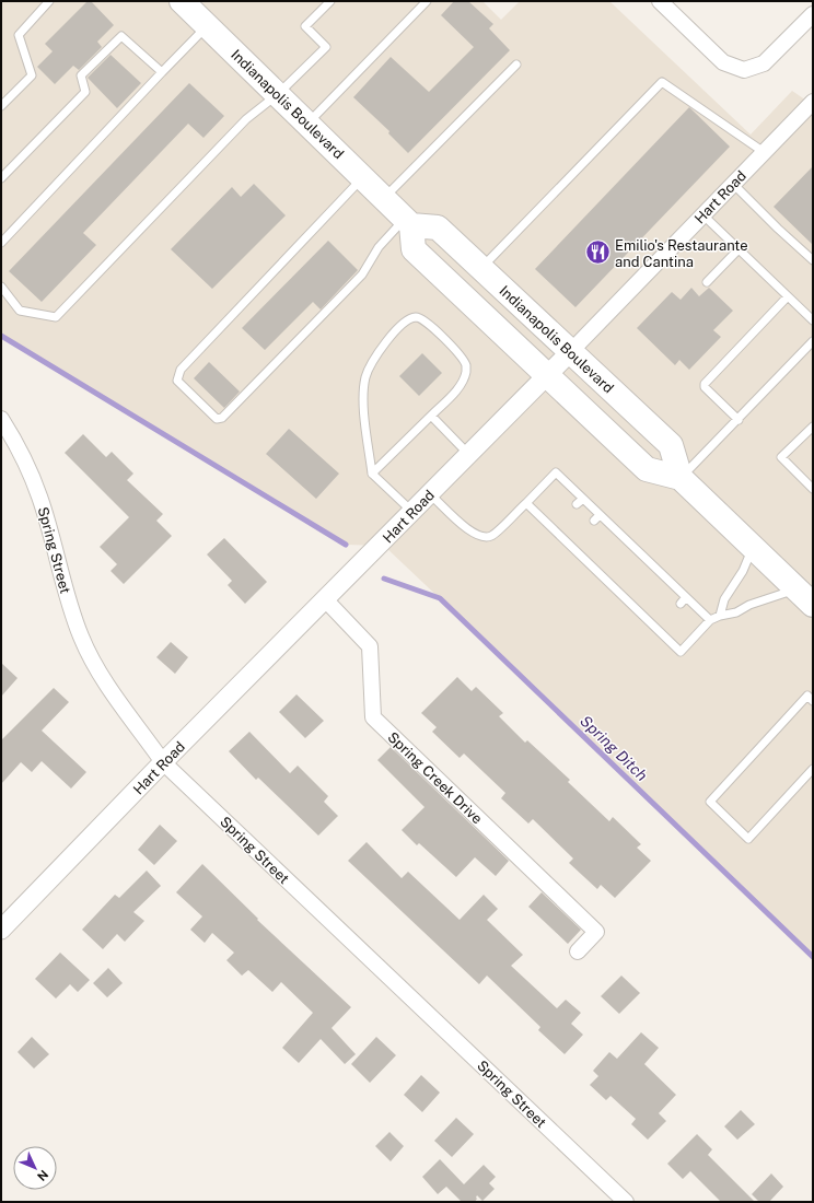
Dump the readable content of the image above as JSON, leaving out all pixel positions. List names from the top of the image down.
{
  "streets": {
    "highway": ["Indianapolis Boulevard"],
    "street": ["Hart Road", "Spring Street", "Spring Creek Drive"]
  },
  "crossings": [
    ["Indianapolis Boulevard", "Hart Road"],
    ["Hart Road", "Spring Street"],
    ["Hart Road", "Spring Creek Drive"]
  ],
  "water": ["Spring Ditch"],
  "places": {
    "restaurant": ["Emilio's Restaurante and Cantina"]
  },
  "north": "bottom right"
}
